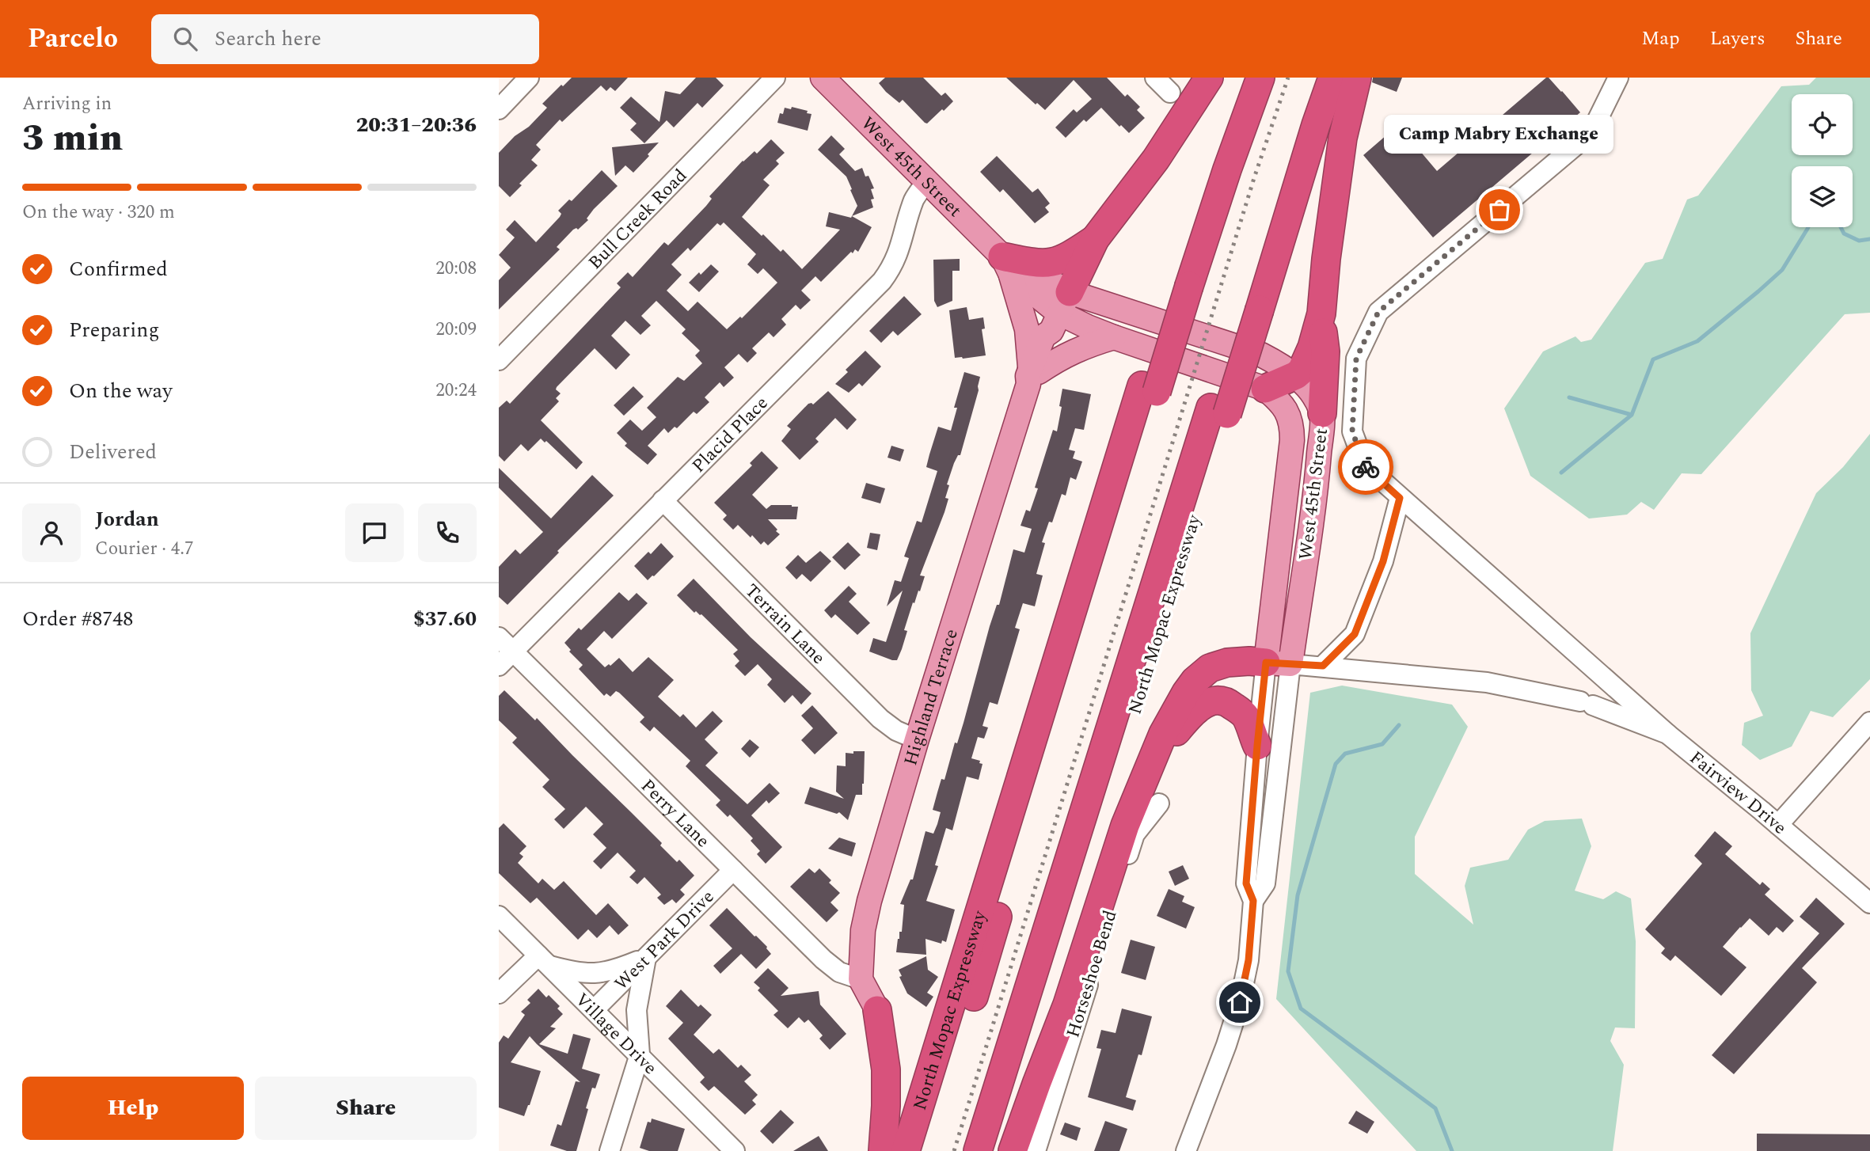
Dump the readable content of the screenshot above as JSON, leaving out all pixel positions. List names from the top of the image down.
{
  "streets": {
    "highway": ["North Mopac Expressway"],
    "main road": ["West 45th Street", "Highland Terrace"],
    "street": [
      "Bull Creek Road",
      "Placid Place",
      "Terrain Lane",
      "Fairview Drive",
      "Perry Lane",
      "West Park Drive",
      "Horseshoe Bend",
      "Village Drive"
    ]
  },
  "crossings": [
    ["West 45th Street", "Placid Place"],
    ["West 45th Street", "Highland Terrace"],
    ["West 45th Street", "Fairview Drive"],
    ["Placid Place", "Terrain Lane"],
    ["Placid Place", "Perry Lane"],
    ["Terrain Lane", "Highland Terrace"],
    ["Highland Terrace", "Perry Lane"],
    ["Perry Lane", "West Park Drive"],
    ["West Park Drive", "Village Drive"]
  ],
  "places": ["Camp Mabry Exchange"],
  "page": {
    "header": "Parcelo",
    "search": "Search here",
    "nav": ["Map", "Layers", "Share"],
    "heading": ["3 min", "Arriving in", "20:31–20:36"],
    "panel": [
      "Jordan",
      "Courier · 4.7",
      "Order #8748",
      "$37.60"
    ],
    "bubble": "Camp Mabry Exchange",
    "bar": "On the way · 320 m",
    "list": [
      ["Confirmed", "20:08"],
      ["Preparing", "20:09"],
      ["On the way", "20:24"],
      "Delivered"
    ],
    "buttons": ["Help", "Share"]
  }
}
